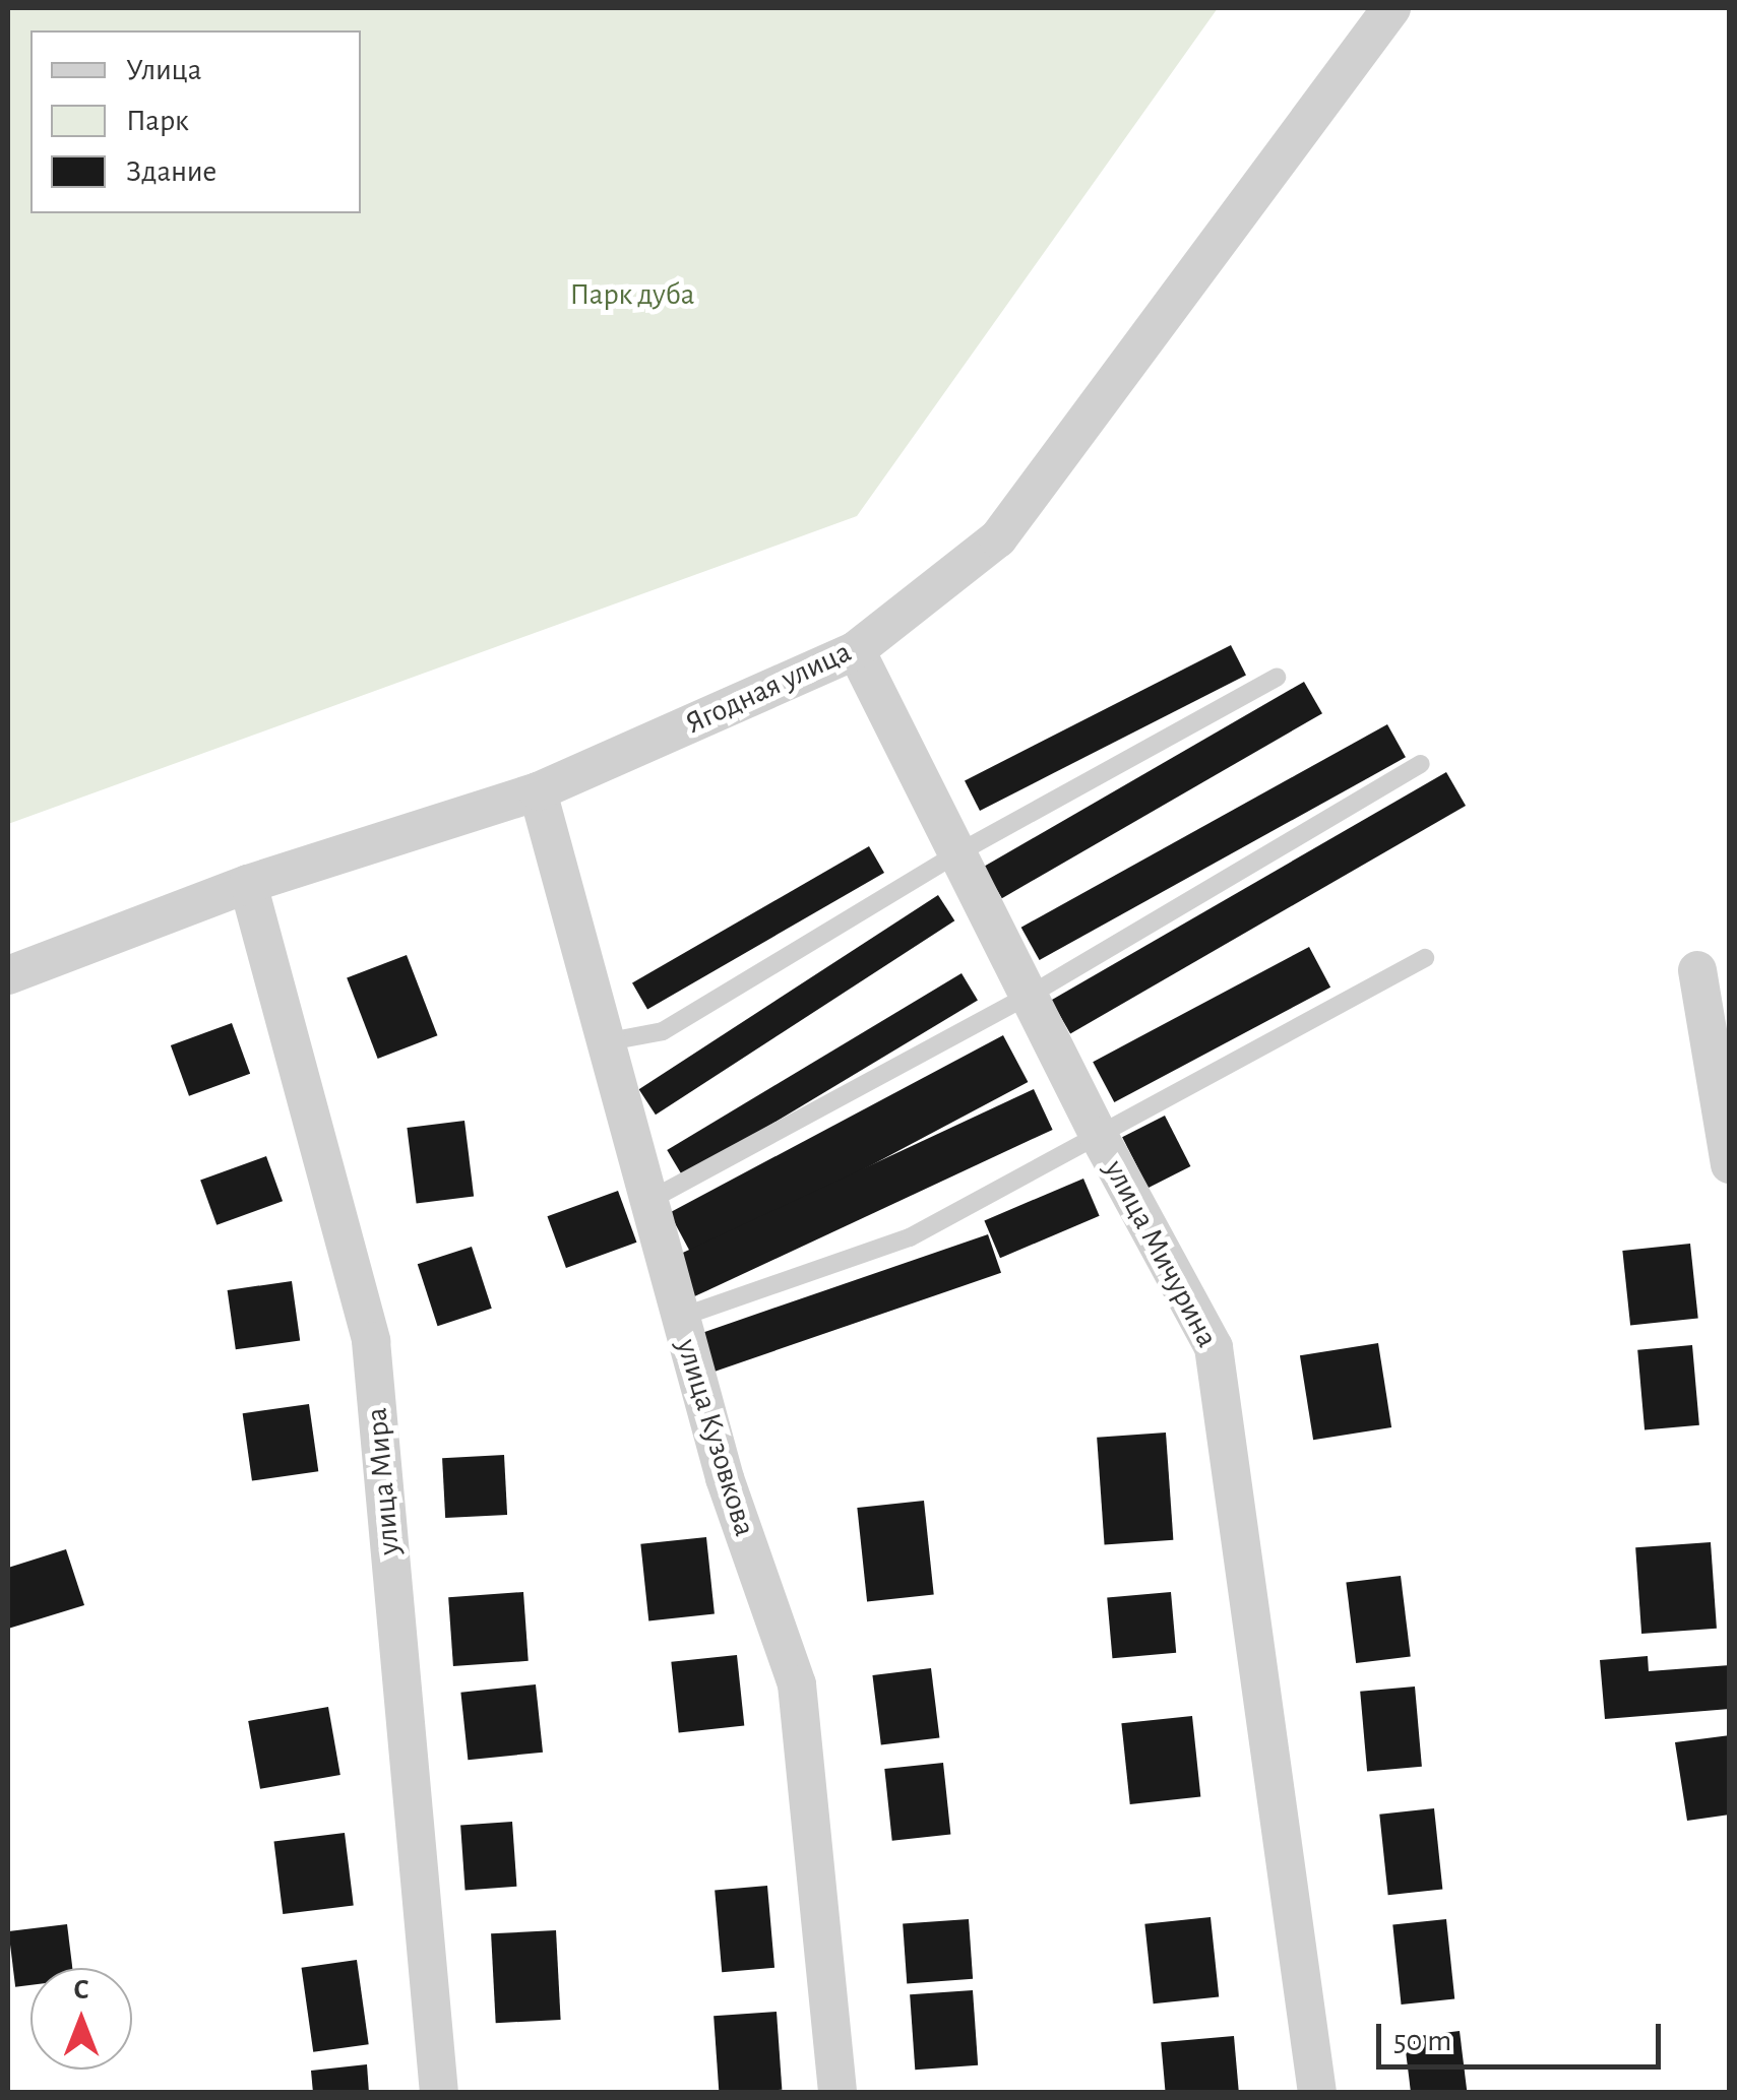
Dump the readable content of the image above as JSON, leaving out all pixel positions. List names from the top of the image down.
{
  "streets": {
    "street": [
      "Ягодная улица",
      "улица Мичурина",
      "улица Кузовкова",
      "улица Мира"
    ]
  },
  "crossings": [
    ["Ягодная улица", "улица Мичурина"],
    ["Ягодная улица", "улица Кузовкова"],
    ["Ягодная улица", "улица Мира"]
  ],
  "parks": ["Парк дуба"],
  "legend": ["Улица", "Парк", "Здание"],
  "scale_bar": "50 m",
  "north": "top"
}
